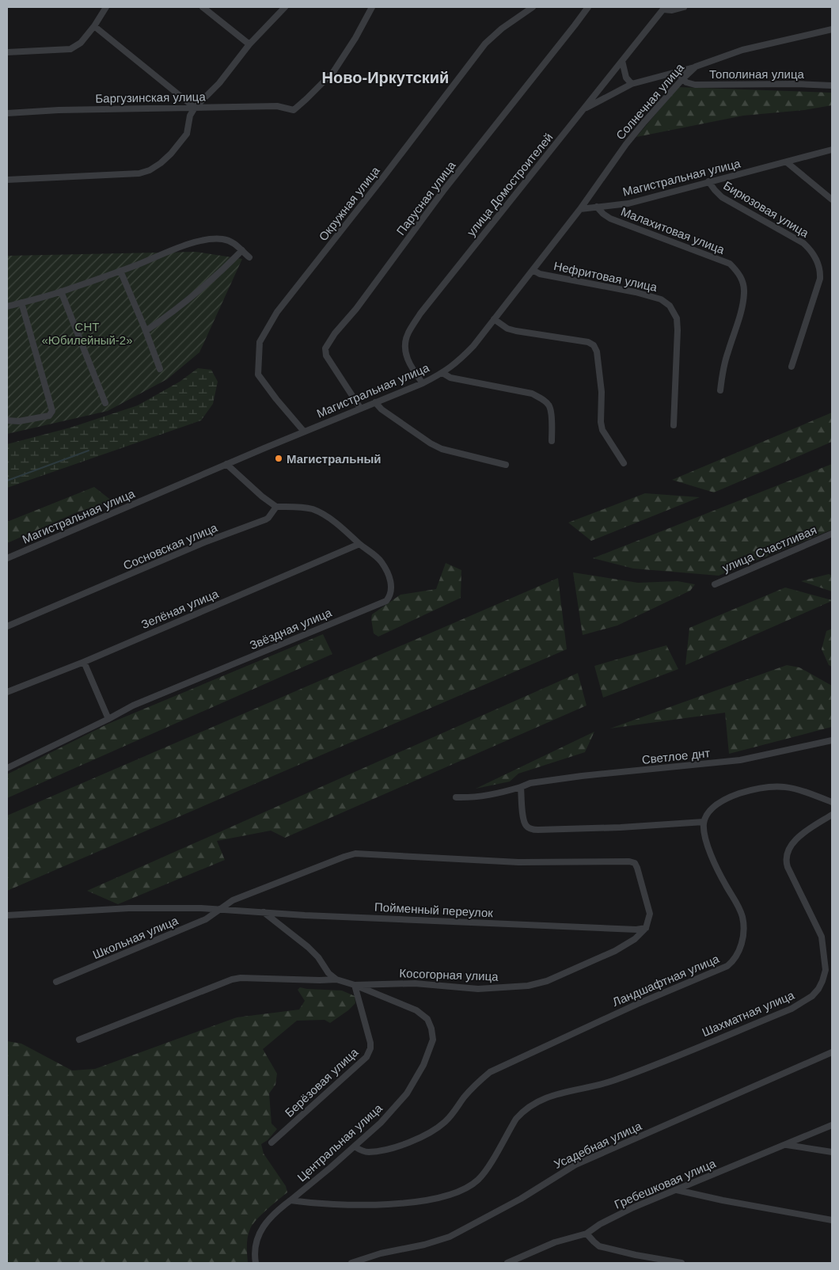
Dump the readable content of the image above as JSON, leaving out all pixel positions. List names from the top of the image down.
{
  "streets": {
    "street": [
      "Тополиная улица",
      "Баргузинская улица",
      "Солнечная улица",
      "Магистральная улица",
      "улица Домостроителей",
      "Парусная улица",
      "Окружная улица",
      "Бирюзовая улица",
      "Малахитовая улица",
      "Нефритовая улица",
      "Сосновская улица",
      "улица Счастливая",
      "Зелёная улица",
      "Звёздная улица",
      "Светлое днт",
      "Пойменный переулок",
      "Школьная улица",
      "Косогорная улица",
      "Ландшафтная улица",
      "Шахматная улица",
      "Берёзовая улица",
      "Центральная улица",
      "Усадебная улица",
      "Гребешковая улица"
    ]
  },
  "crossings": [
    ["Тополиная улица", "Солнечная улица"],
    ["Солнечная улица", "Магистральная улица"],
    ["Магистральная улица", "улица Домостроителей"],
    ["Магистральная улица", "Парусная улица"],
    ["Магистральная улица", "Окружная улица"],
    ["Магистральная улица", "Бирюзовая улица"],
    ["Магистральная улица", "Малахитовая улица"],
    ["Магистральная улица", "Нефритовая улица"],
    ["Сосновская улица", "Звёздная улица"],
    ["Зелёная улица", "Звёздная улица"],
    ["Пойменный переулок", "Школьная улица"],
    ["Пойменный переулок", "Косогорная улица"],
    ["Школьная улица", "Косогорная улица"],
    ["Косогорная улица", "Берёзовая улица"],
    ["Косогорная улица", "Центральная улица"],
    ["Ландшафтная улица", "Центральная улица"],
    ["Шахматная улица", "Центральная улица"],
    ["Берёзовая улица", "Центральная улица"]
  ],
  "districts": ["Ново-Иркутский"],
  "parks": ["СНТ «Юбилейный-2»"],
  "places": ["Магистральный"]
}
